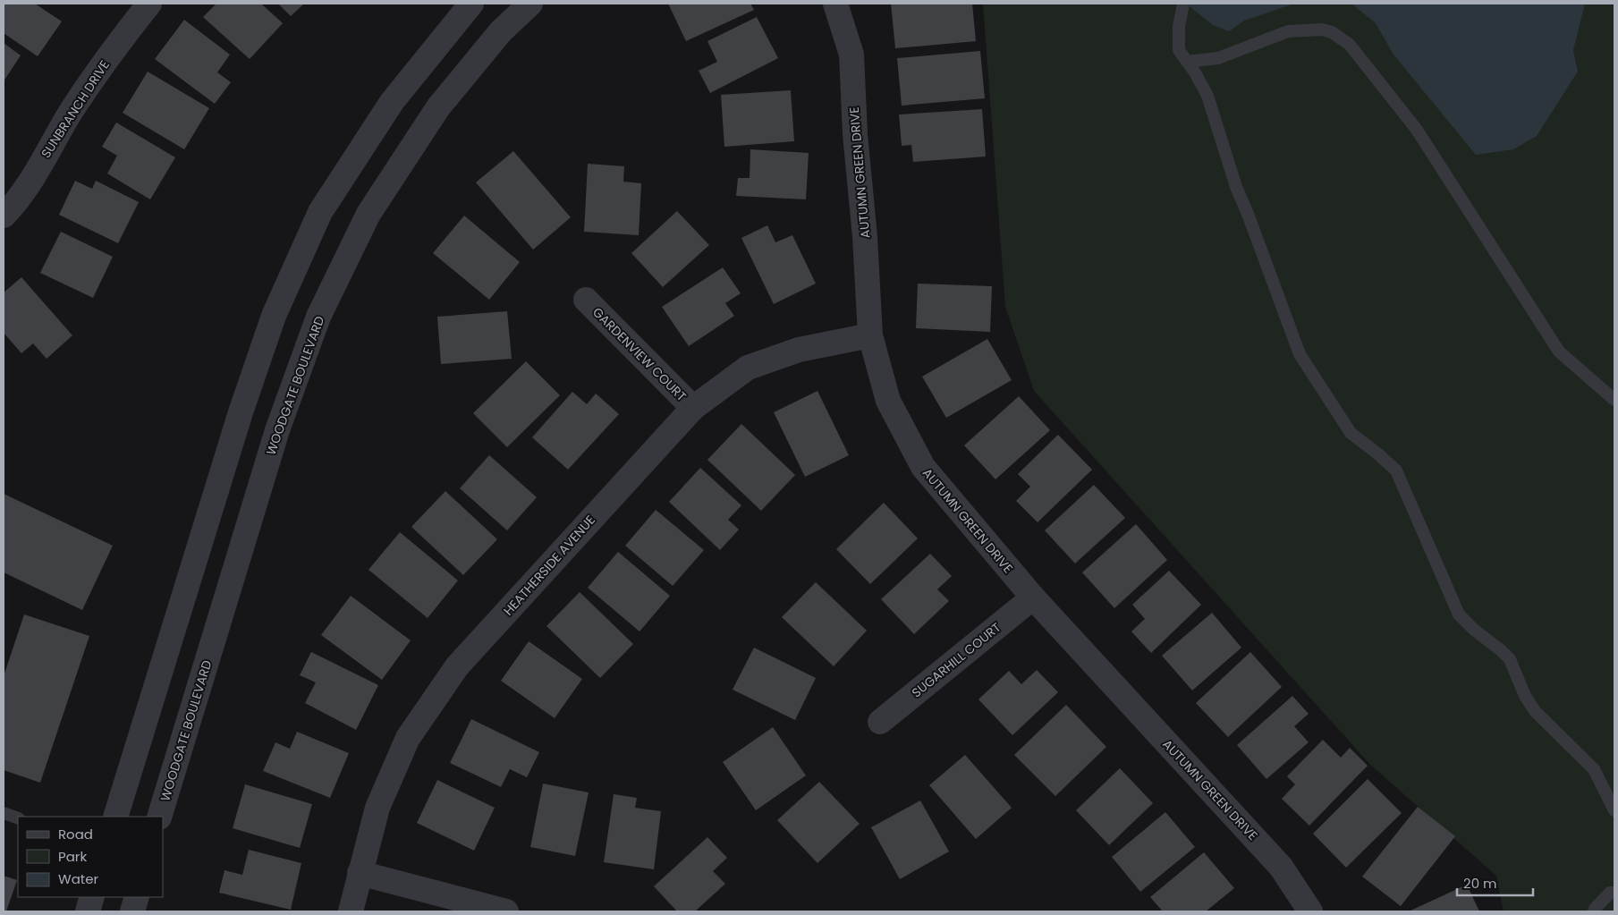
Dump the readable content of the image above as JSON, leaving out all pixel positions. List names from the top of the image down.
{
  "streets": {
    "street": [
      "SUNBRANCH DRIVE",
      "AUTUMN GREEN DRIVE",
      "GARDENVIEW COURT",
      "WOODGATE BOULEVARD",
      "HEATHERSIDE AVENUE",
      "SUGARHILL COURT"
    ]
  },
  "crossings": [
    ["AUTUMN GREEN DRIVE", "HEATHERSIDE AVENUE"],
    ["AUTUMN GREEN DRIVE", "SUGARHILL COURT"],
    ["GARDENVIEW COURT", "HEATHERSIDE AVENUE"]
  ],
  "legend": ["Road", "Park", "Water"],
  "scale_bar": "20 m"
}
